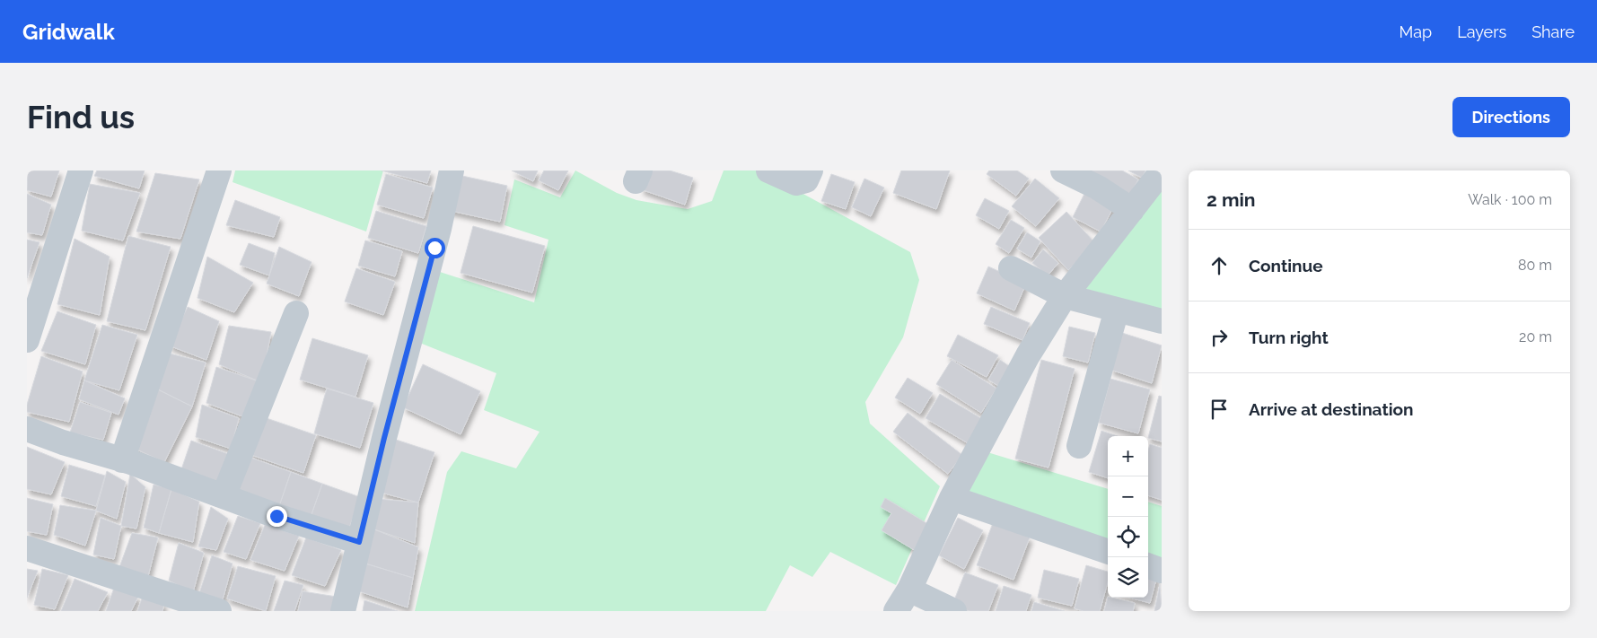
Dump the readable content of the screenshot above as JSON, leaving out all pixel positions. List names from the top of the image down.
{
  "page": {
    "header": "Gridwalk",
    "nav": ["Map", "Layers", "Share"],
    "buttons": "Directions",
    "title": "Find us",
    "heading": ["2 min", "Walk · 100 m"],
    "list": [
      ["Continue", "80 m"],
      ["Turn right", "20 m"],
      "Arrive at destination"
    ],
    "map_buttons": ["+", "−"]
  }
}
